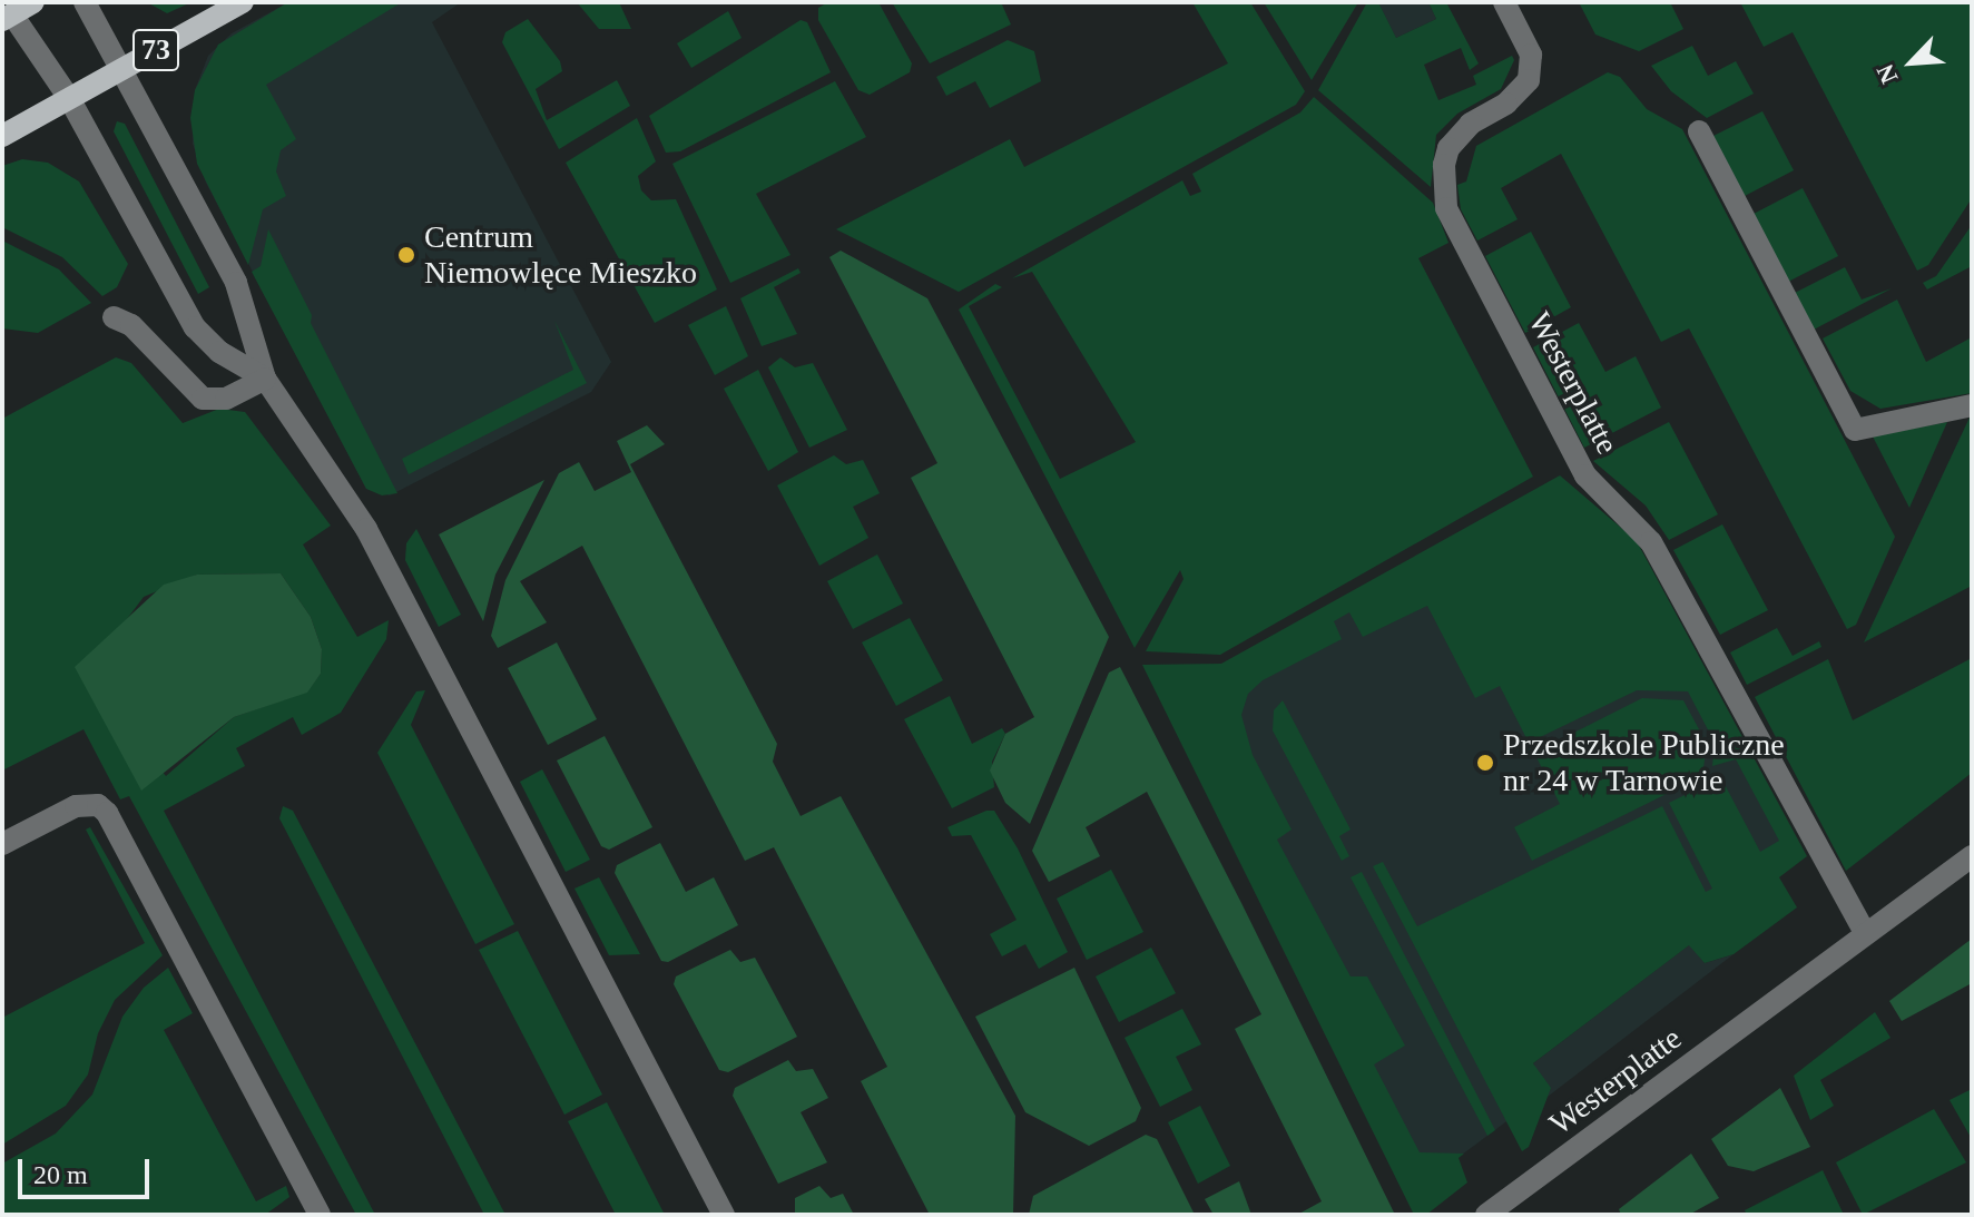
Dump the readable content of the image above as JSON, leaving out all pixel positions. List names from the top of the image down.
{
  "streets": {
    "main road": ["73"],
    "street": ["Westerplatte"]
  },
  "places": ["Centrum Niemowlęce Mieszko", "Przedszkole Publiczne nr 24 w Tarnowie"],
  "scale_bar": "20 m",
  "north": "bottom left"
}
